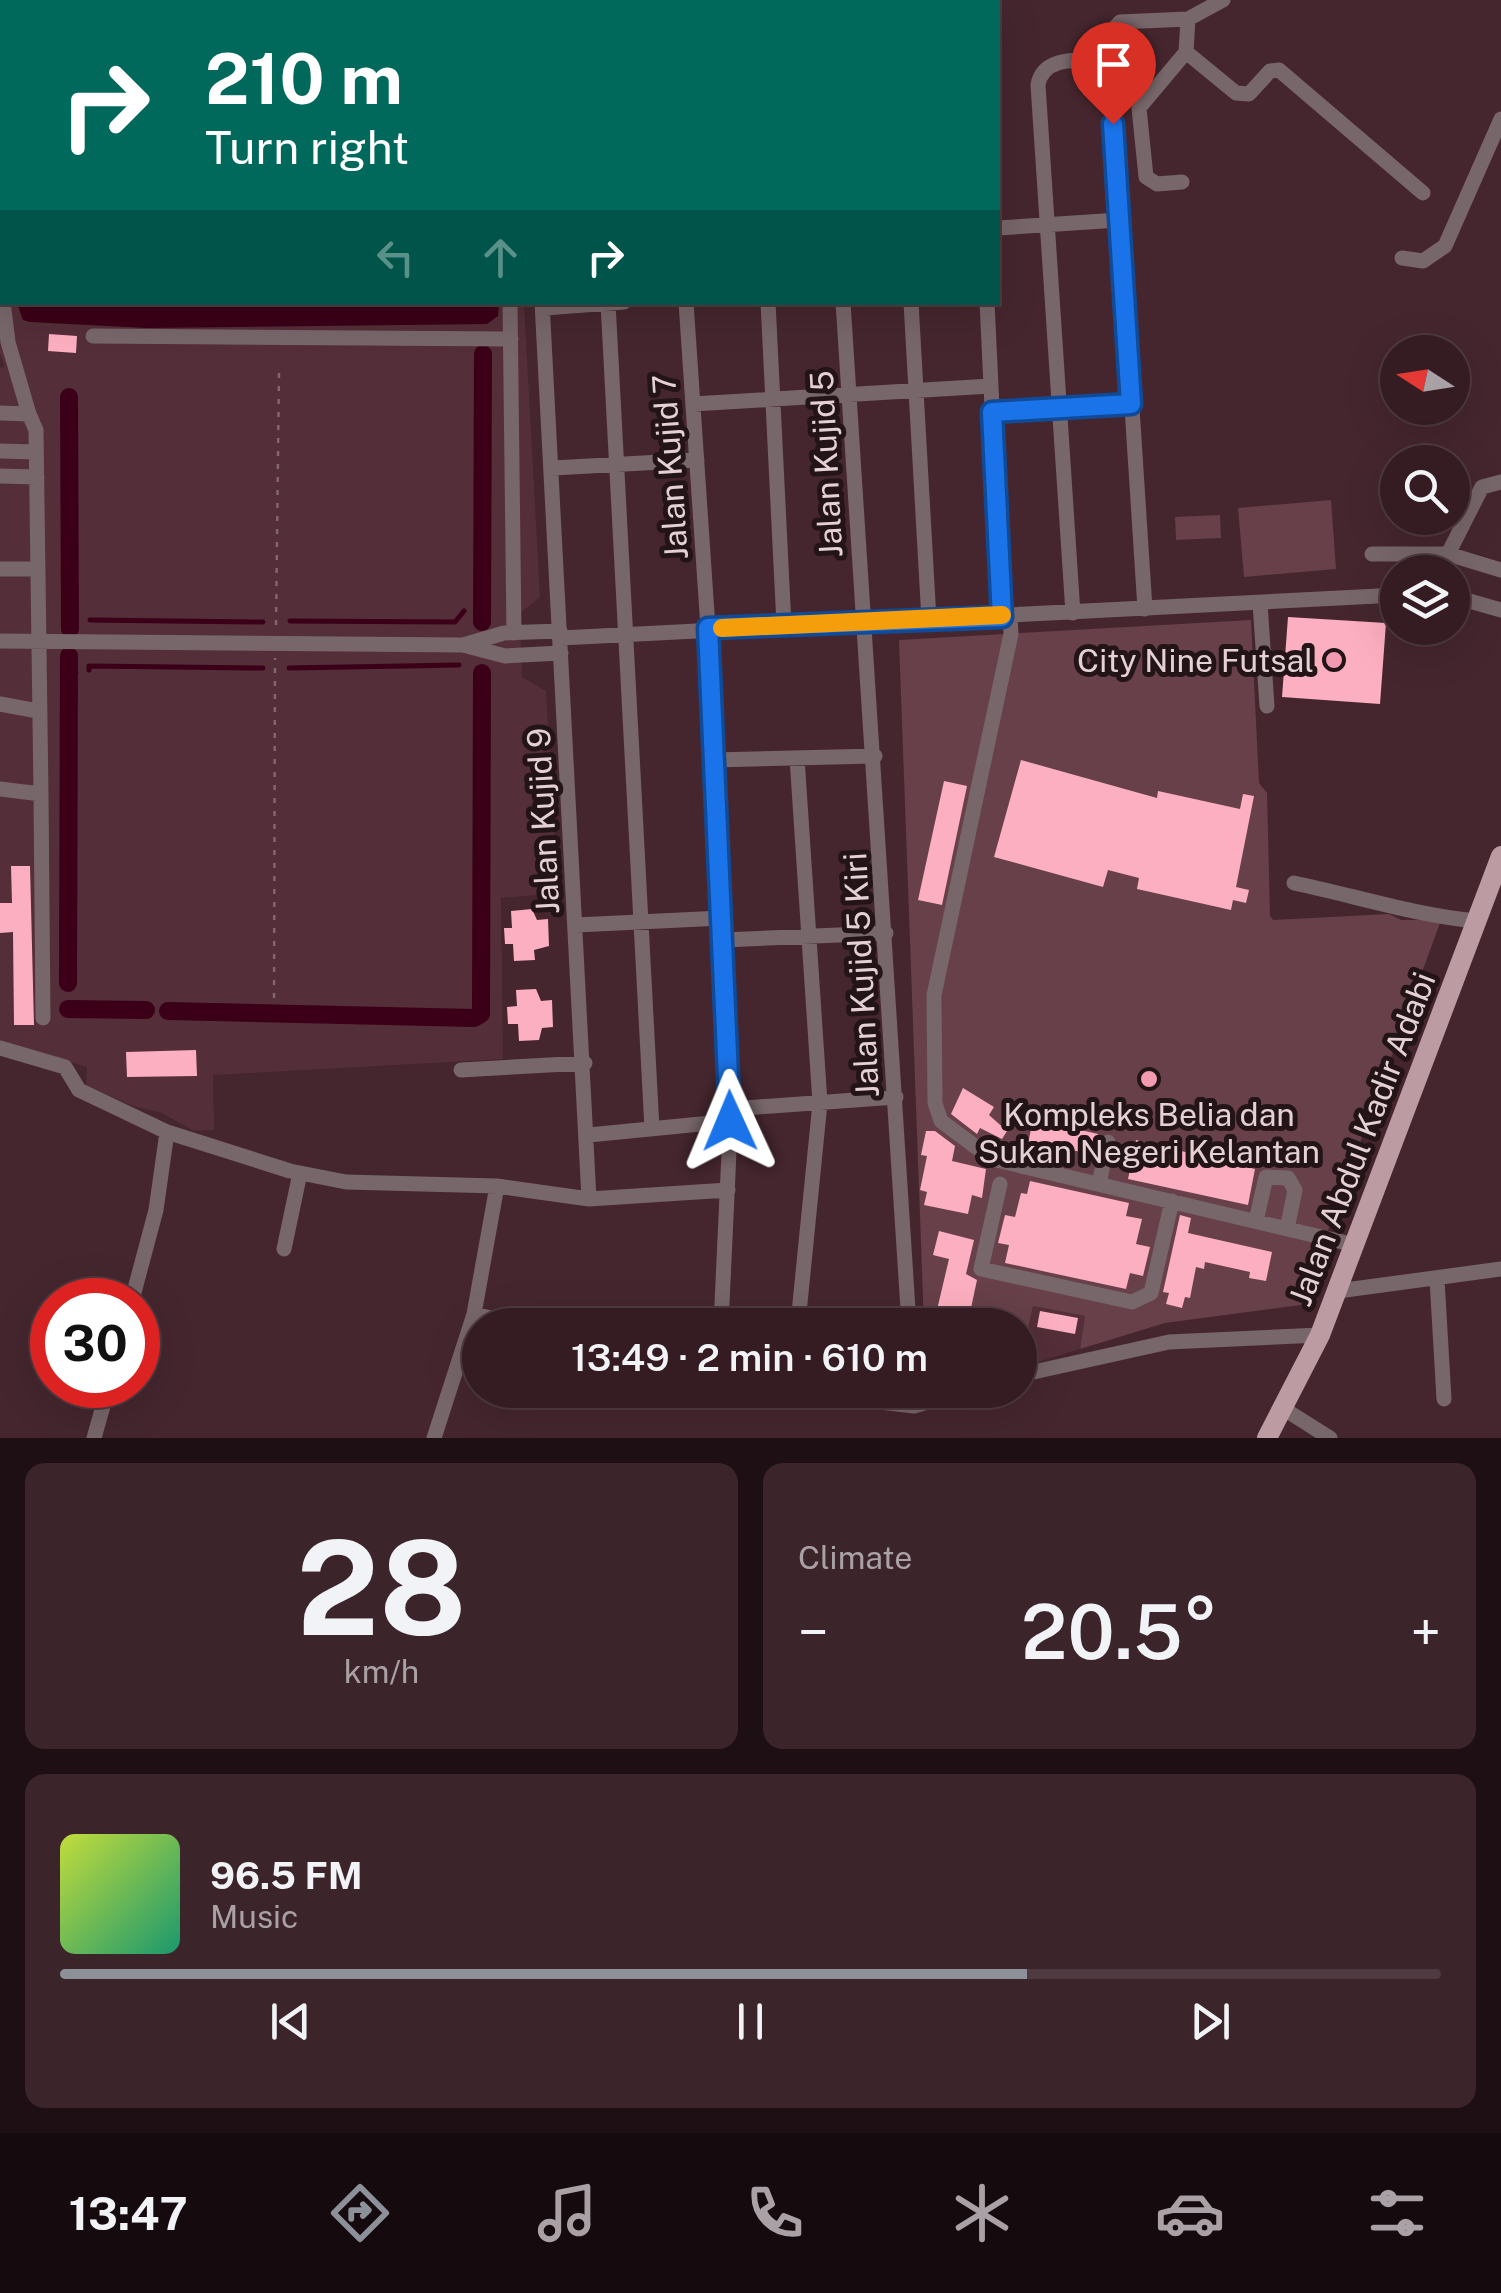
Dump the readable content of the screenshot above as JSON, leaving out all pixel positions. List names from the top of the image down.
{
  "streets": {
    "main road": ["Jalan Abdul Kadir Adabi"],
    "street": [
      "Jalan Kujid 5",
      "Jalan Kujid 7",
      "Jalan Kujid 9",
      "Jalan Kujid 5 Kiri"
    ]
  },
  "crossings": [
    ["Jalan Kujid 5", "Jalan Kujid 5 Kiri"]
  ],
  "places": ["City Nine Futsal", "Kompleks Belia dan Sukan Negeri Kelantan"],
  "north": "left",
  "page": {
    "turn": ["210 m", "Turn right"],
    "limit": "30",
    "trip": "13:49 · 2 min · 610 m",
    "tile": [
      ["28", "km/h"],
      "Climate"
    ],
    "heat": ["−", "20.5°", "+"],
    "song": ["96.5 FM", "Music"],
    "tabs": "13:47"
  }
}
